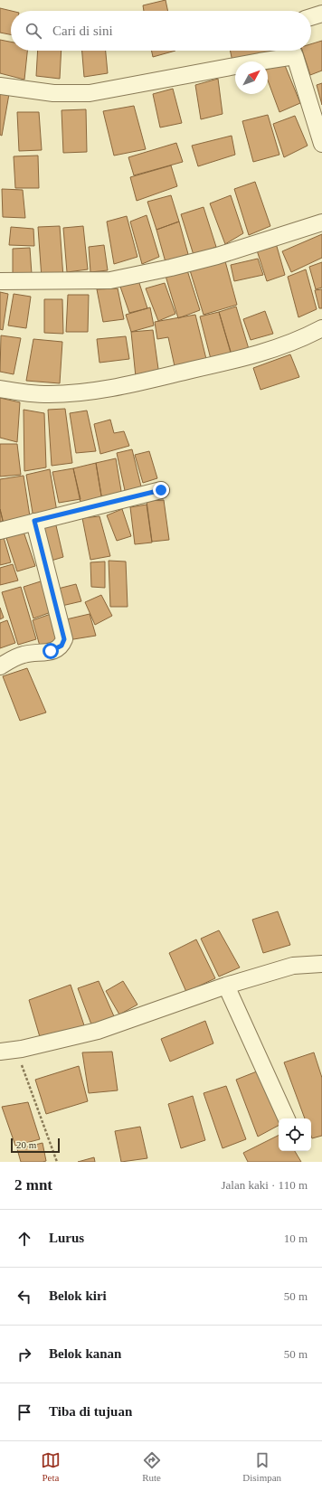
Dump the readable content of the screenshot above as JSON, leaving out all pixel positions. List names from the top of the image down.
{
  "scale_bar": "20 m",
  "north": "top right",
  "page": {
    "search": "Cari di sini",
    "scale": "20 m",
    "heading": ["2 mnt", "Jalan kaki · 110 m"],
    "list": [
      ["Lurus", "10 m"],
      ["Belok kiri", "50 m"],
      ["Belok kanan", "50 m"],
      "Tiba di tujuan"
    ],
    "nav": ["Peta", "Rute", "Disimpan"]
  }
}
